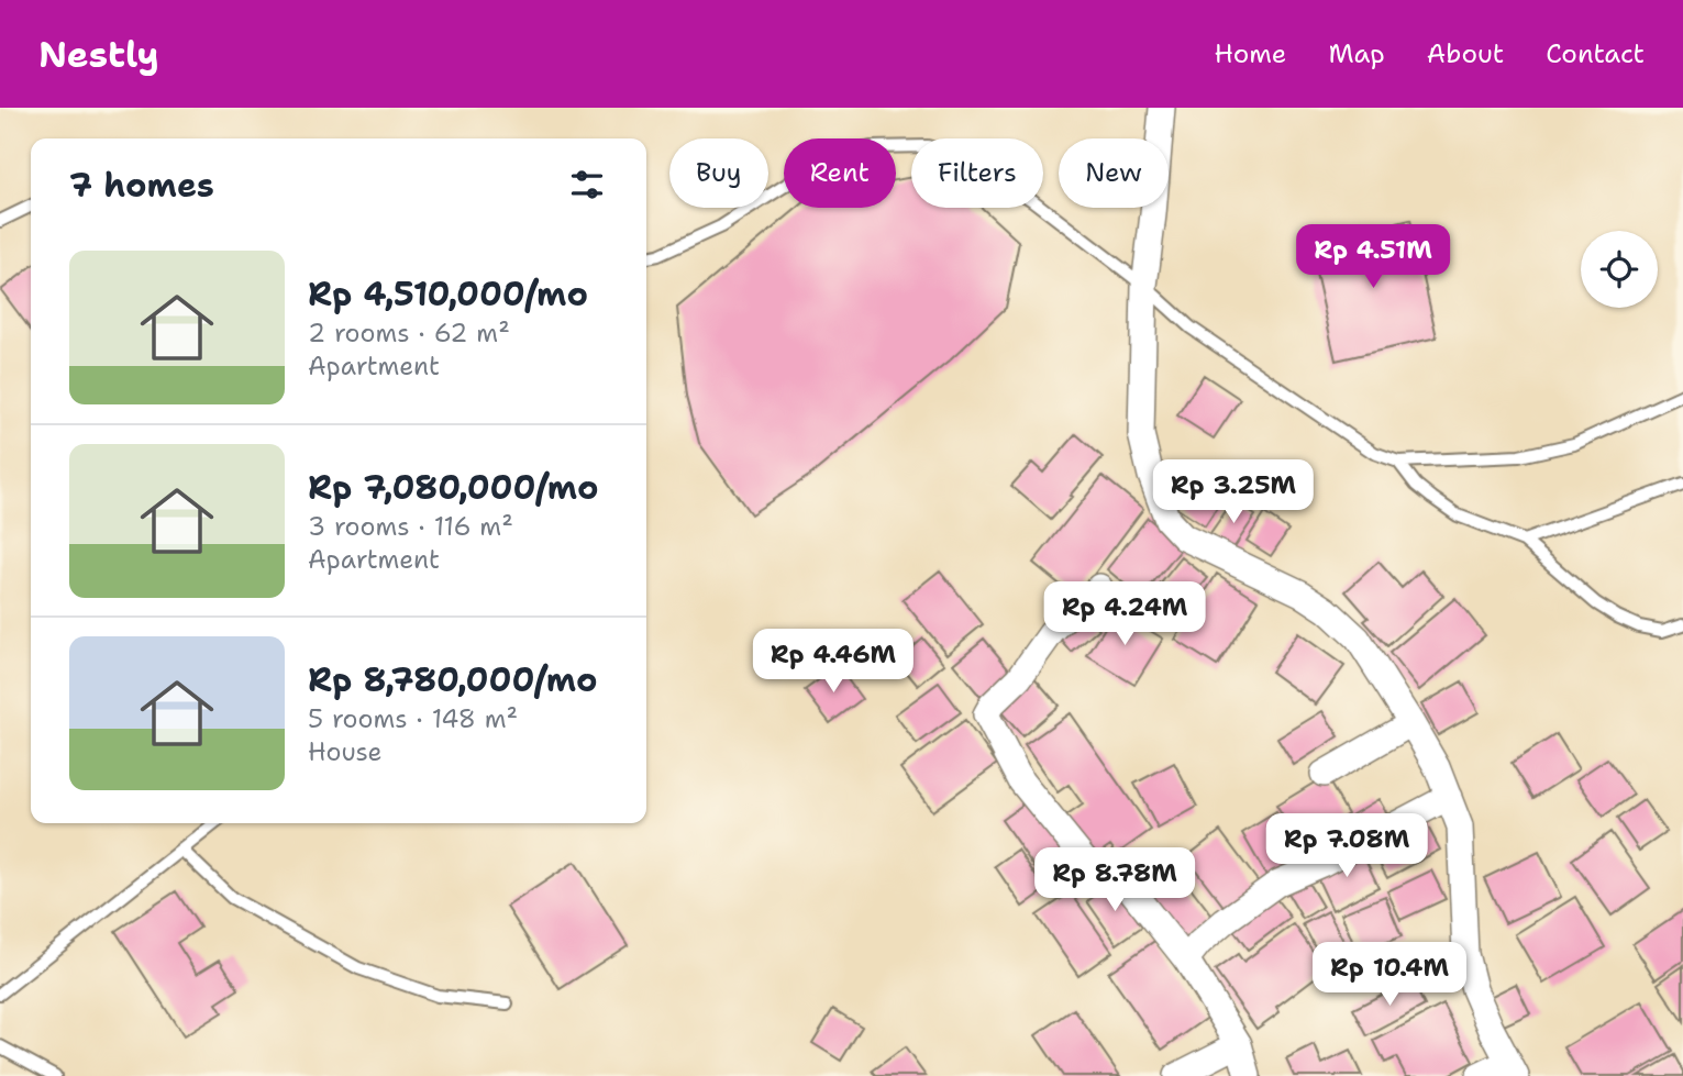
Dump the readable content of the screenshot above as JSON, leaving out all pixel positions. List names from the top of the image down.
{
  "page": {
    "header": "Nestly",
    "nav": [
      "Home",
      "Map",
      "About",
      "Contact"
    ],
    "chip": [
      "Buy",
      "Rent",
      "Filters",
      "New"
    ],
    "heading": "7 homes",
    "price": [
      "Rp 4.51M",
      "Rp 3.25M",
      "Rp 4.24M",
      "Rp 4.46M",
      "Rp 7.08M",
      "Rp 8.78M",
      "Rp 10.4M"
    ],
    "list": [
      {
        "name": "Rp 4,510,000/mo",
        "note": "2 rooms · 62 m² · Apartment"
      },
      {
        "name": "Rp 7,080,000/mo",
        "note": "3 rooms · 116 m² · Apartment"
      },
      {
        "name": "Rp 8,780,000/mo",
        "note": "5 rooms · 148 m² · House"
      }
    ]
  }
}
